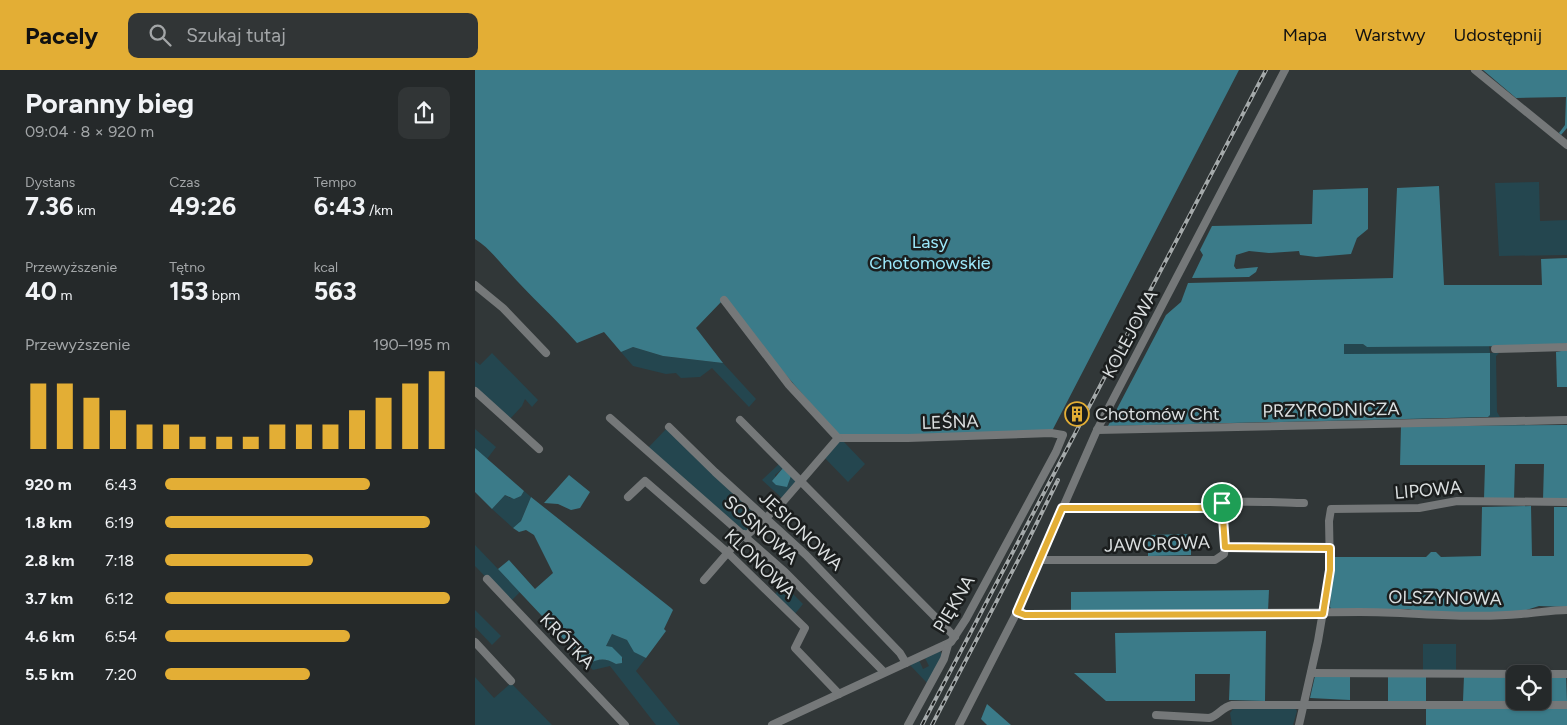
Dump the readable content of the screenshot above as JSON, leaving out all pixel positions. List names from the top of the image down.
{
  "streets": {
    "street": [
      "KOLEJOWA",
      "PRZYRODNICZA",
      "LEŚNA",
      "LIPOWA",
      "SOSNOWA",
      "JESIONOWA",
      "JAWOROWA",
      "KLONOWA",
      "OLSZYNOWA",
      "PIĘKNA",
      "KRÓTKA"
    ]
  },
  "crossings": [
    ["KOLEJOWA", "PRZYRODNICZA"],
    ["KOLEJOWA", "JAWOROWA"],
    ["KOLEJOWA", "OLSZYNOWA"],
    ["LEŚNA", "PIĘKNA"],
    ["LIPOWA", "JAWOROWA"],
    ["SOSNOWA", "PIĘKNA"],
    ["JESIONOWA", "PIĘKNA"],
    ["KLONOWA", "PIĘKNA"]
  ],
  "parks": ["Lasy Chotomowskie"],
  "places": {
    "building": ["Chotomów Cht"]
  },
  "page": {
    "header": "Pacely",
    "search": "Szukaj tutaj",
    "nav": ["Mapa", "Warstwy", "Udostępnij"],
    "heading": ["Poranny bieg", "09:04 · 8 × 920 m"],
    "stats": [
      ["Dystans", "7.36 km"],
      ["Czas", "49:26"],
      ["Tempo", "6:43 /km"],
      ["Przewyższenie", "40 m"],
      ["Tętno", "153 bpm"],
      ["kcal", "563"]
    ],
    "chart": ["Przewyższenie", "190–195 m"],
    "list": [
      {
        "name": "920 m",
        "note": "6:43"
      },
      {
        "name": "1.8 km",
        "note": "6:19"
      },
      {
        "name": "2.8 km",
        "note": "7:18"
      },
      {
        "name": "3.7 km",
        "note": "6:12"
      },
      {
        "name": "4.6 km",
        "note": "6:54"
      },
      {
        "name": "5.5 km",
        "note": "7:20"
      }
    ]
  }
}
